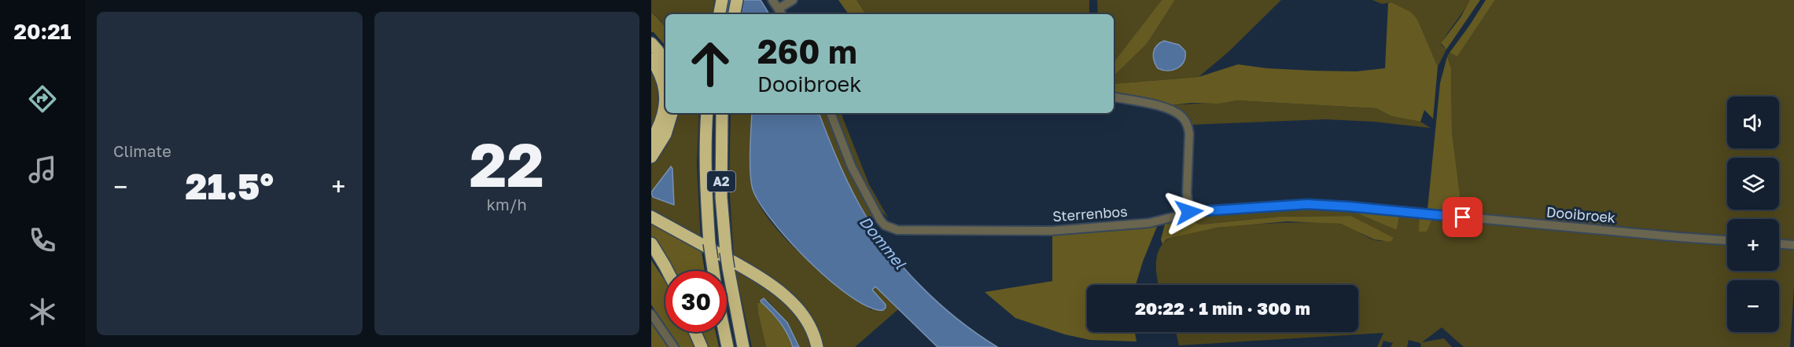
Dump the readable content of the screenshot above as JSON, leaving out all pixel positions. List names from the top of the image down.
{
  "streets": {
    "highway": ["A2"],
    "street": ["Sterrenbos", "Dooibroek"]
  },
  "crossings": [
    ["Sterrenbos", "Dooibroek"]
  ],
  "water": ["Dommel"],
  "page": {
    "tabs": "20:21",
    "tile": [
      "Climate",
      ["22", "km/h"]
    ],
    "turn": ["260 m", "Dooibroek"],
    "map_buttons": ["+", "−"],
    "heat": ["−", "21.5°", "+"],
    "limit": "30",
    "trip": "20:22 · 1 min · 300 m"
  }
}
